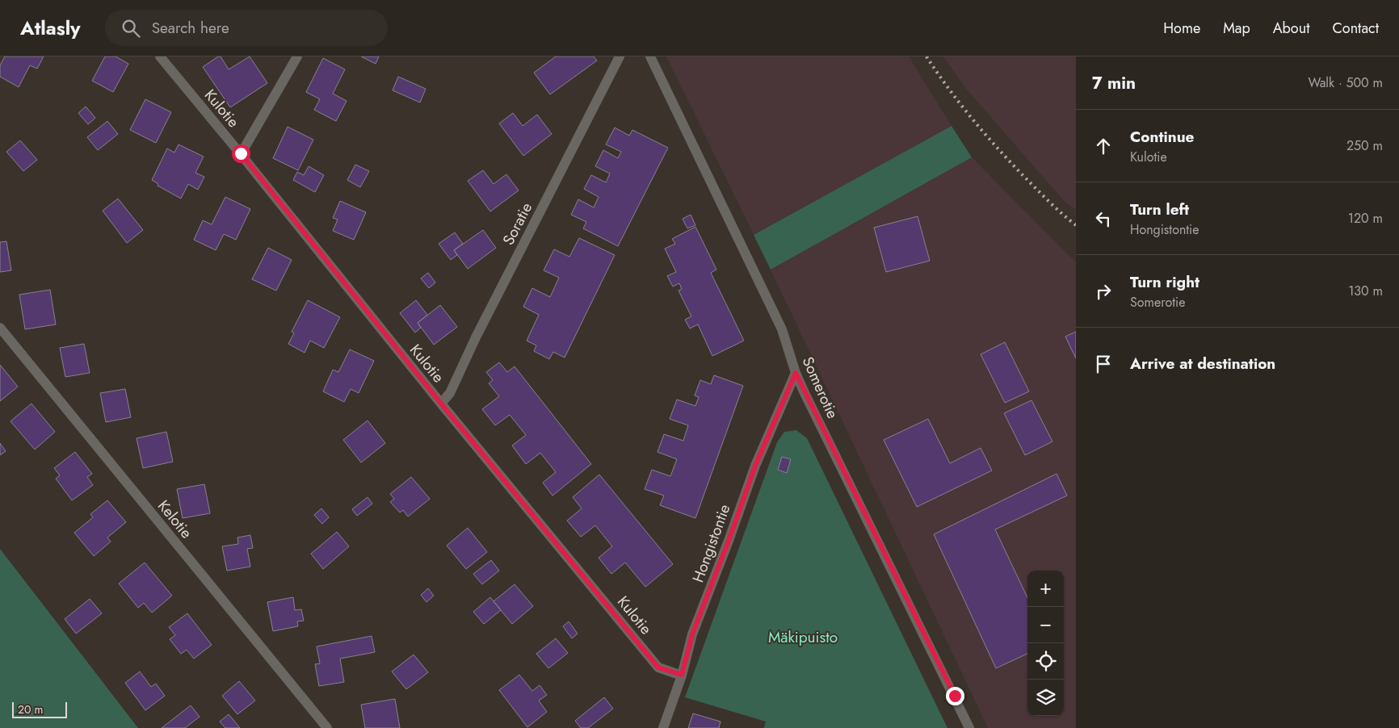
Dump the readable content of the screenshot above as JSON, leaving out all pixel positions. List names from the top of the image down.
{
  "streets": {
    "street": [
      "Kulotie",
      "Soratie",
      "Somerotie",
      "Kelotie",
      "Hongistontie"
    ]
  },
  "crossings": [
    ["Kulotie", "Soratie"],
    ["Kulotie", "Hongistontie"],
    ["Somerotie", "Hongistontie"]
  ],
  "parks": ["Mäkipuisto"],
  "scale_bar": "20 m",
  "page": {
    "header": "Atlasly",
    "search": "Search here",
    "nav": [
      "Home",
      "Map",
      "About",
      "Contact"
    ],
    "heading": ["7 min", "Walk · 500 m"],
    "list": [
      ["Continue", "Kulotie", "250 m"],
      ["Turn left", "Hongistontie", "120 m"],
      ["Turn right", "Somerotie", "130 m"],
      "Arrive at destination"
    ],
    "map_buttons": ["+", "−"],
    "scale": "20 m"
  }
}
